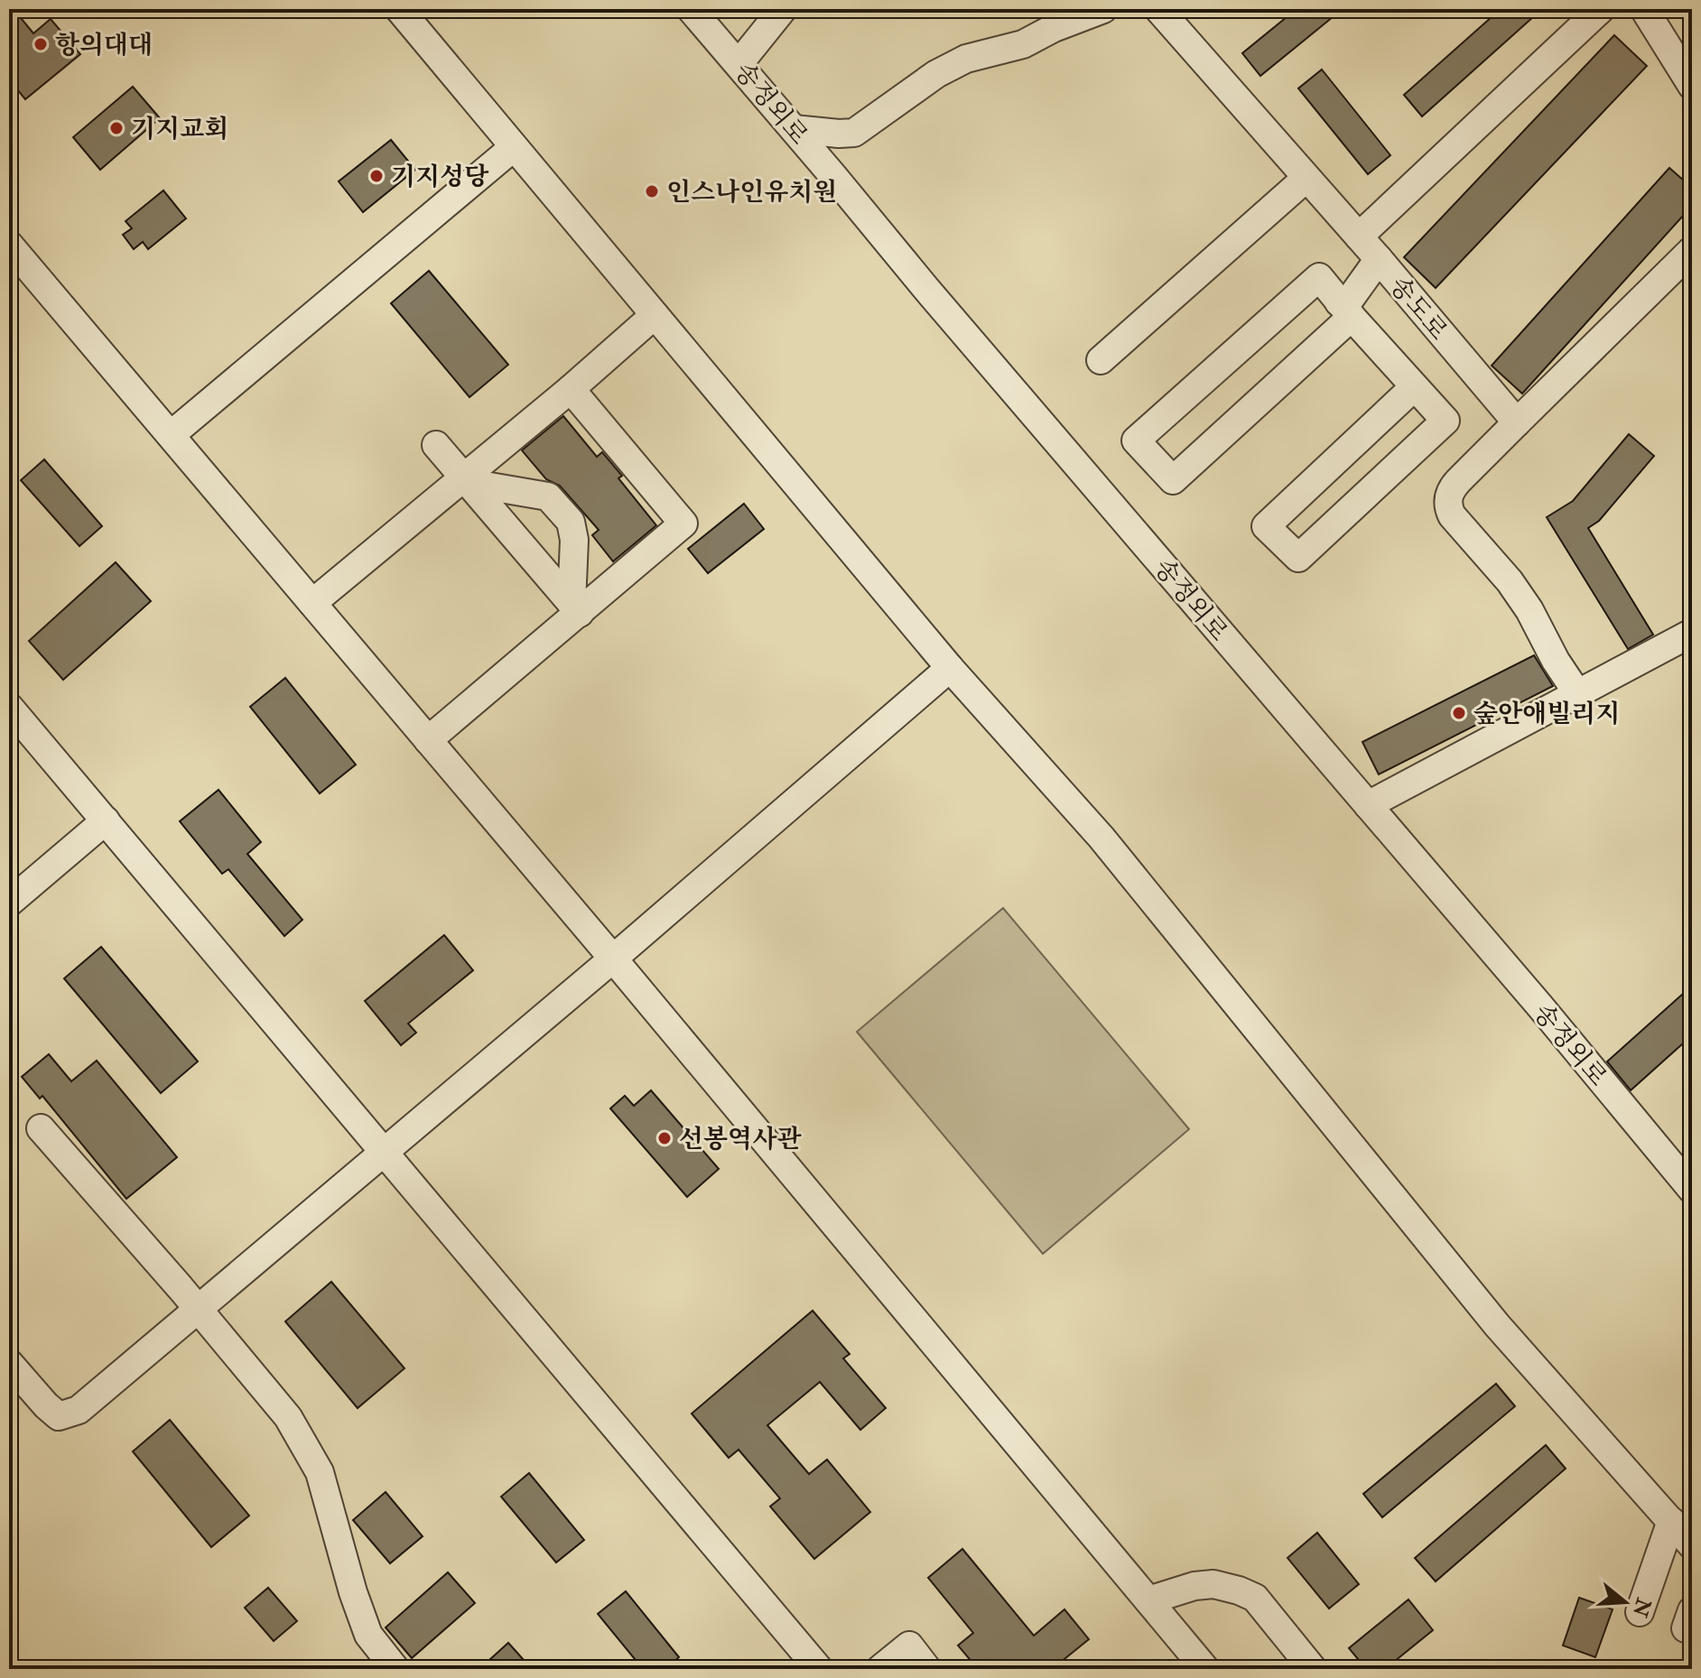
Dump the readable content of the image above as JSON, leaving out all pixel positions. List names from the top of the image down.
{
  "streets": {
    "street": ["송정외로", "송도로"]
  },
  "places": [
    "항의대대",
    "기지교회",
    "기지성당",
    "인스나인유치원",
    "숲안애빌리지",
    "선봉역사관"
  ],
  "north": "right"
}
